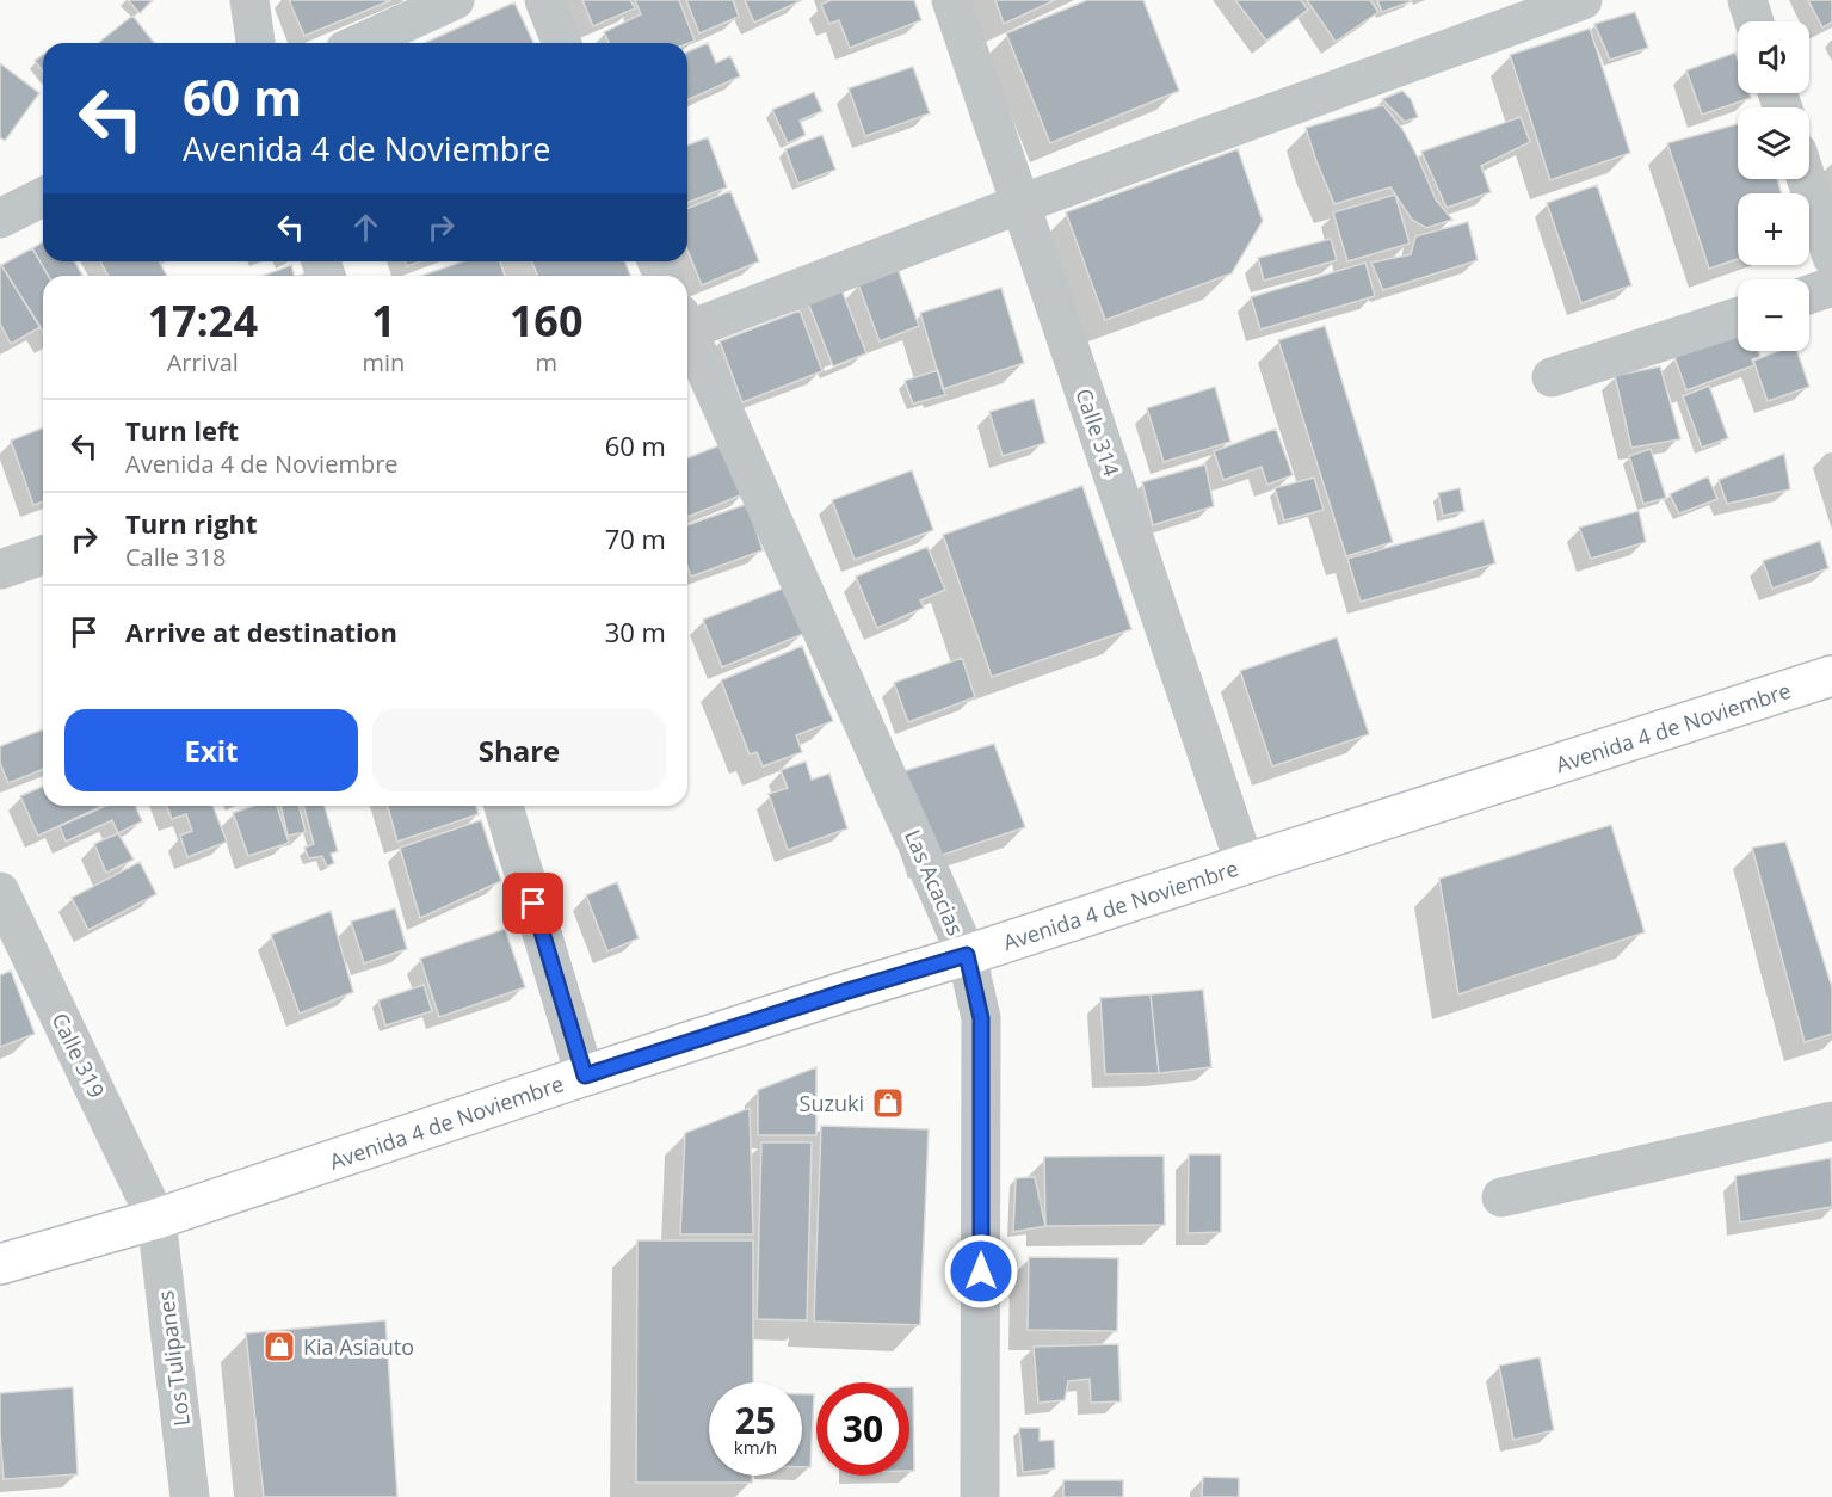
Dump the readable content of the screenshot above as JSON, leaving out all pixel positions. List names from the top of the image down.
{
  "streets": {
    "main road": ["Avenida 4 de Noviembre"],
    "street": [
      "Calle 314",
      "Las Acacias",
      "Calle 319",
      "Los Tulipanes"
    ]
  },
  "crossings": [
    ["Calle 314", "Avenida 4 de Noviembre"],
    ["Avenida 4 de Noviembre", "Las Acacias"],
    ["Avenida 4 de Noviembre", "Calle 319"],
    ["Avenida 4 de Noviembre", "Los Tulipanes"],
    ["Calle 319", "Los Tulipanes"]
  ],
  "places": {
    "shop": ["Suzuki", "Kia Asiauto"]
  },
  "page": {
    "map_buttons": ["+", "−"],
    "turn": ["60 m", "Avenida 4 de Noviembre"],
    "eta": [
      "17:24",
      "Arrival",
      "1",
      "min",
      "160",
      "m"
    ],
    "list": [
      {
        "name": "Turn left",
        "note": "Avenida 4 de Noviembre",
        "value": "60 m"
      },
      {
        "name": "Turn right",
        "note": "Calle 318",
        "value": "70 m"
      },
      {
        "name": "Arrive at destination",
        "value": "30 m"
      }
    ],
    "buttons": ["Exit", "Share"],
    "speed": "25 km/h",
    "limit": "30"
  }
}
